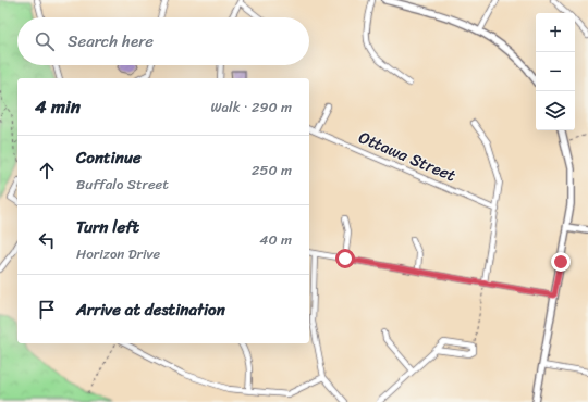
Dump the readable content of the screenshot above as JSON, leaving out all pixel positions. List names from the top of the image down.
{
  "streets": {
    "street": ["Ottawa Street"]
  },
  "page": {
    "map_buttons": ["+", "−"],
    "search": "Search here",
    "heading": ["4 min", "Walk · 290 m"],
    "list": [
      ["Continue", "Buffalo Street", "250 m"],
      ["Turn left", "Horizon Drive", "40 m"],
      "Arrive at destination"
    ]
  }
}
